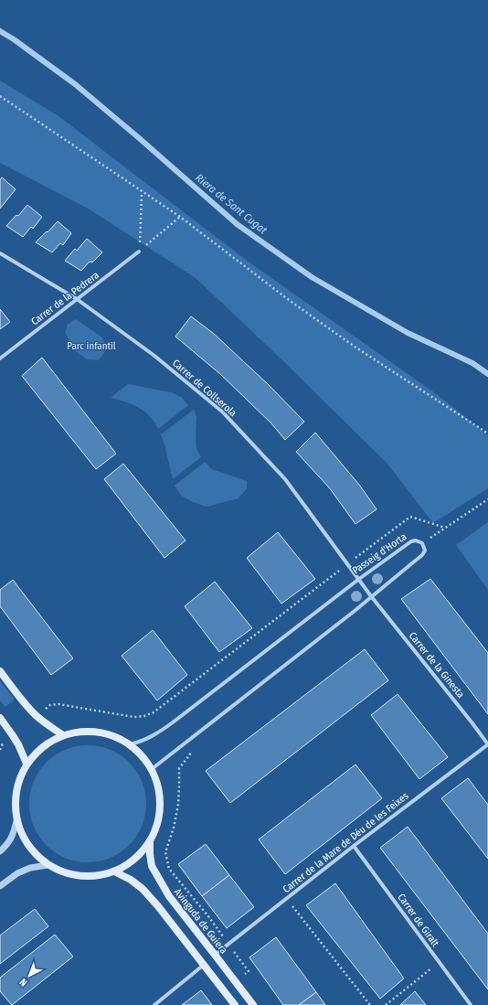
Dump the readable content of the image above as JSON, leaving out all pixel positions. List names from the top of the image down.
{
  "streets": {
    "main road": ["Avinguda de Guiera"],
    "street": [
      "Carrer de la Pedrera",
      "Carrer de Collserola",
      "Passeig d'Horta",
      "Carrer de la Ginesta",
      "Carrer de la Mare de Déu de les Feixes",
      "Carrer de Giralt"
    ]
  },
  "crossings": [
    ["Carrer de la Pedrera", "Carrer de Collserola"],
    ["Carrer de Collserola", "Passeig d'Horta"],
    ["Carrer de Collserola", "Carrer de la Ginesta"],
    ["Passeig d'Horta", "Carrer de la Ginesta"],
    ["Carrer de la Ginesta", "Carrer de la Mare de Déu de les Feixes"],
    ["Carrer de la Mare de Déu de les Feixes", "Carrer de Giralt"],
    ["Carrer de la Mare de Déu de les Feixes", "Avinguda de Guiera"]
  ],
  "water": ["Riera de Sant Cugat"],
  "parks": ["Parc infantil"],
  "north": "bottom left"
}
